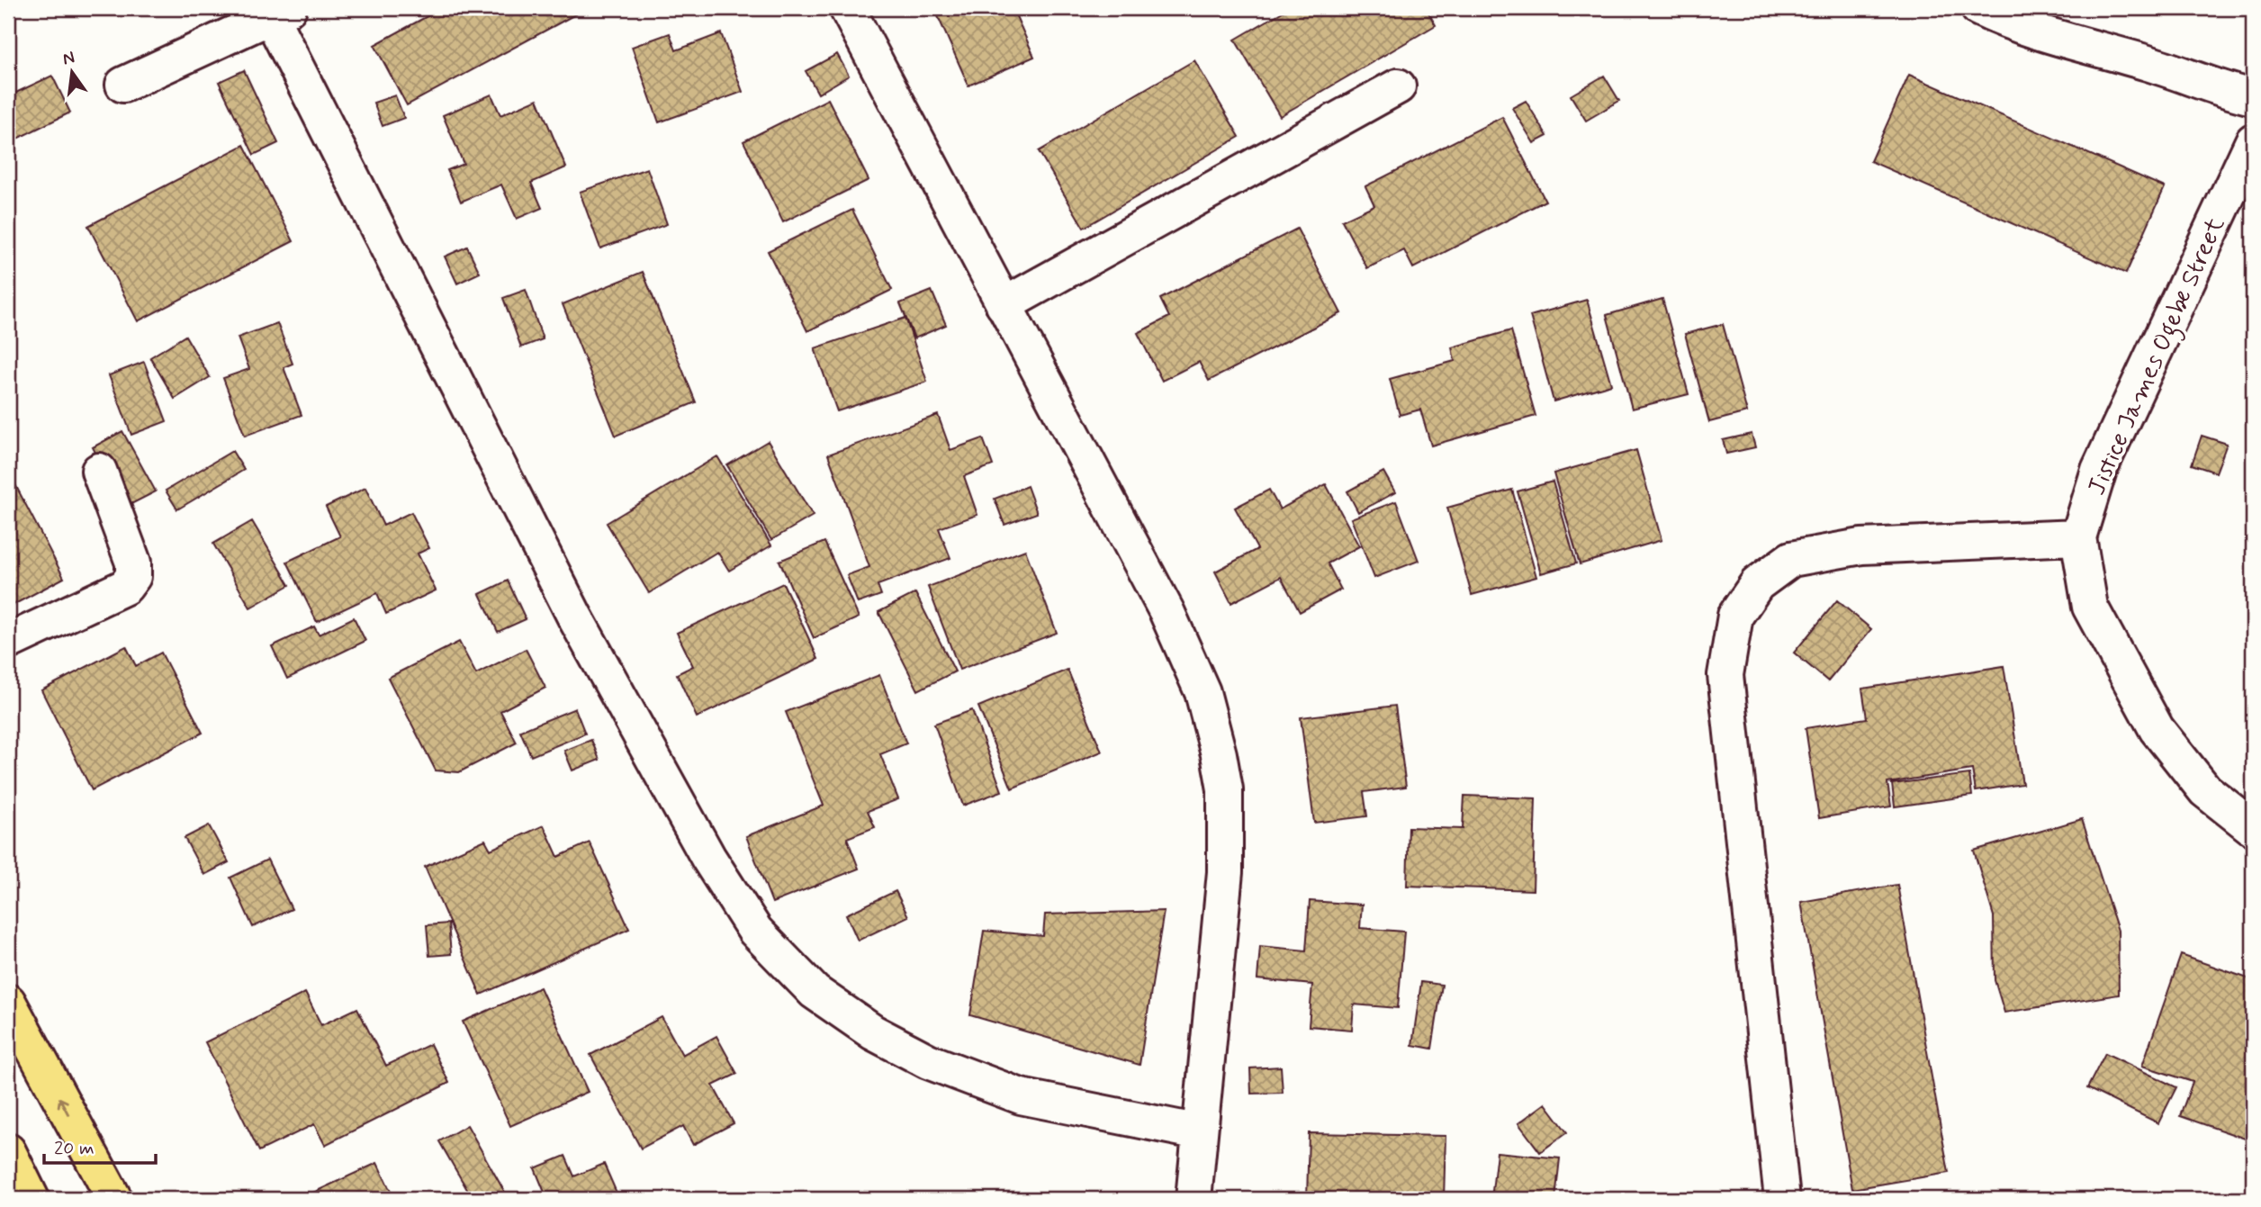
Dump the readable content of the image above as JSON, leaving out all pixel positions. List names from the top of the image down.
{
  "streets": {
    "street": ["Jistice James Ogebe Street"]
  },
  "scale_bar": "20 m",
  "north": "top"
}
